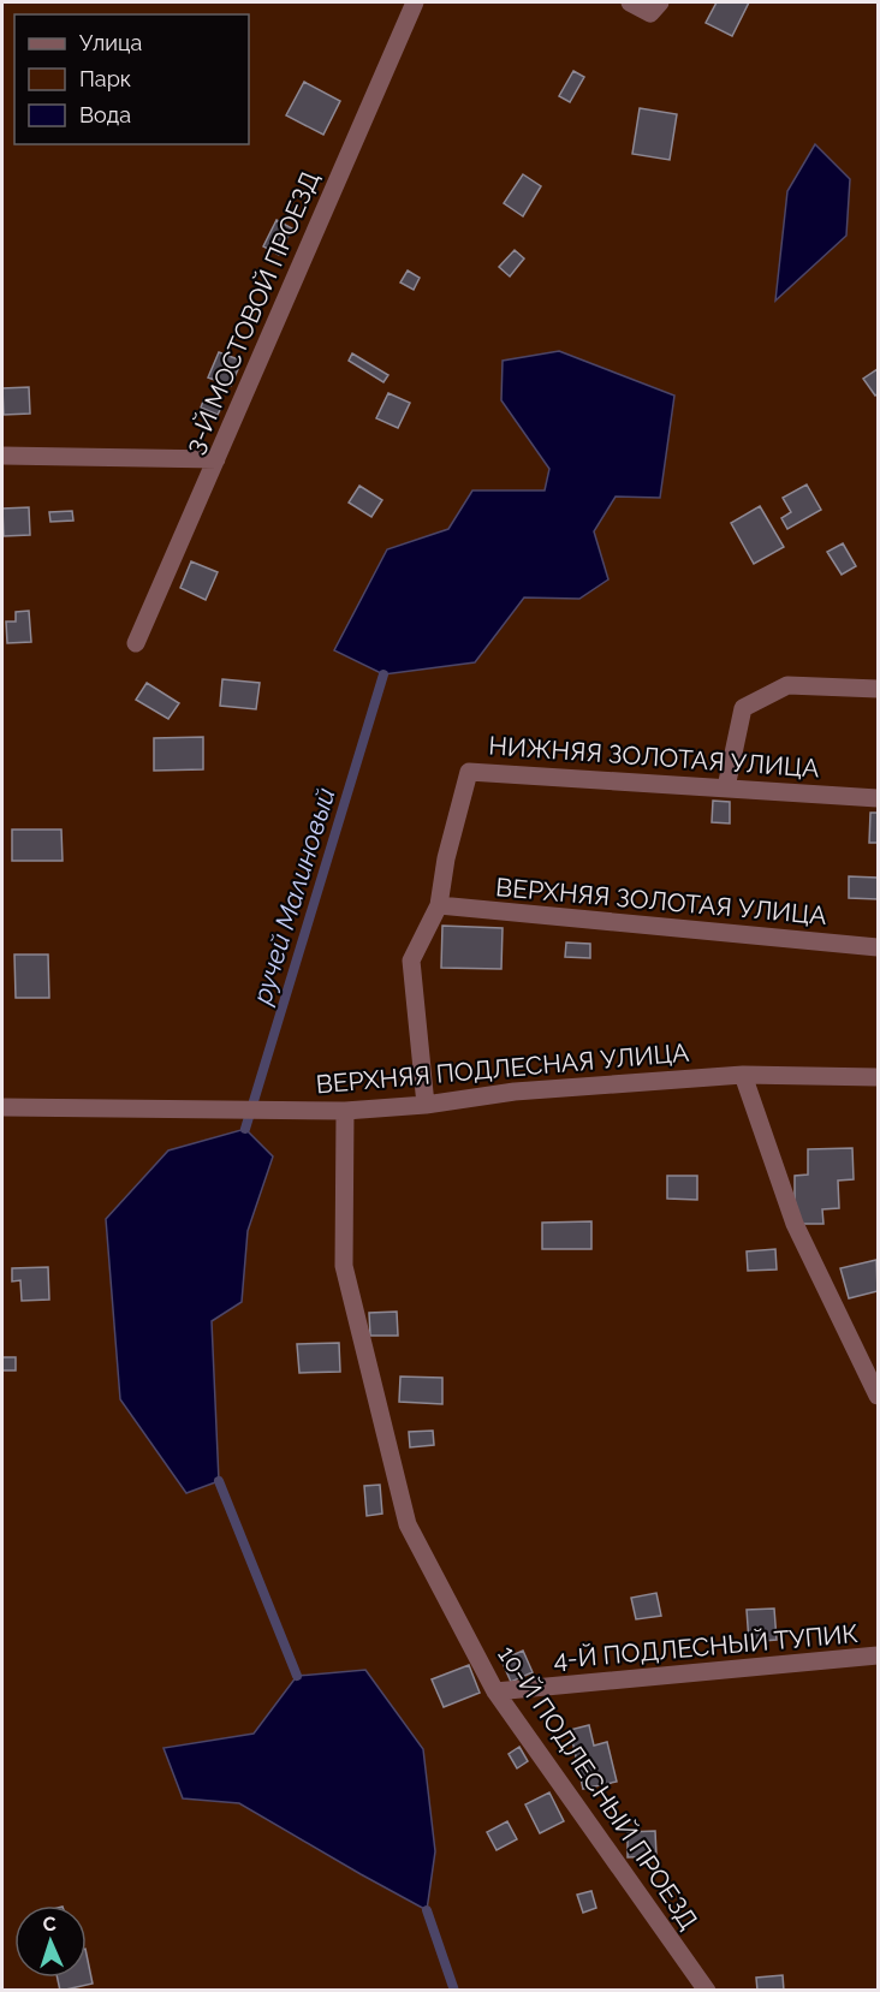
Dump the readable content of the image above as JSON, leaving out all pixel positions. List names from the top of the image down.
{
  "streets": {
    "street": [
      "3-Й МОСТОВОЙ ПРОЕЗД",
      "НИЖНЯЯ ЗОЛОТАЯ УЛИЦА",
      "ВЕРХНЯЯ ЗОЛОТАЯ УЛИЦА",
      "ВЕРХНЯЯ ПОДЛЕСНАЯ УЛИЦА",
      "4-Й ПОДЛЕСНЫЙ ТУПИК",
      "10-Й ПОДЛЕСНЫЙ ПРОЕЗД"
    ]
  },
  "crossings": [
    ["НИЖНЯЯ ЗОЛОТАЯ УЛИЦА", "ВЕРХНЯЯ ЗОЛОТАЯ УЛИЦА"],
    ["НИЖНЯЯ ЗОЛОТАЯ УЛИЦА", "ВЕРХНЯЯ ПОДЛЕСНАЯ УЛИЦА"],
    ["ВЕРХНЯЯ ПОДЛЕСНАЯ УЛИЦА", "10-Й ПОДЛЕСНЫЙ ПРОЕЗД"],
    ["4-Й ПОДЛЕСНЫЙ ТУПИК", "10-Й ПОДЛЕСНЫЙ ПРОЕЗД"]
  ],
  "water": ["ручей Малиновый"],
  "legend": ["Улица", "Парк", "Вода"],
  "north": "top"
}
